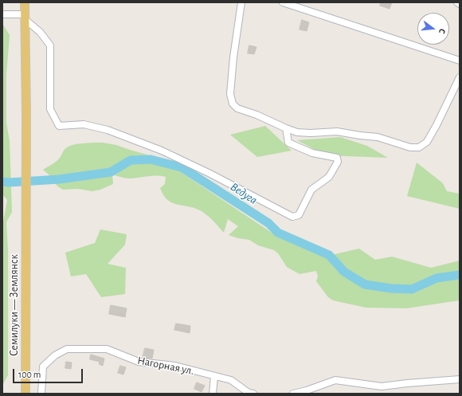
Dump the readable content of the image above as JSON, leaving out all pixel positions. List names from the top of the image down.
{
  "streets": {
    "main road": ["Семилуки — Землянск"],
    "street": ["Нагорная ул."]
  },
  "water": ["Ведуга"],
  "scale_bar": "100 m",
  "north": "right"
}
